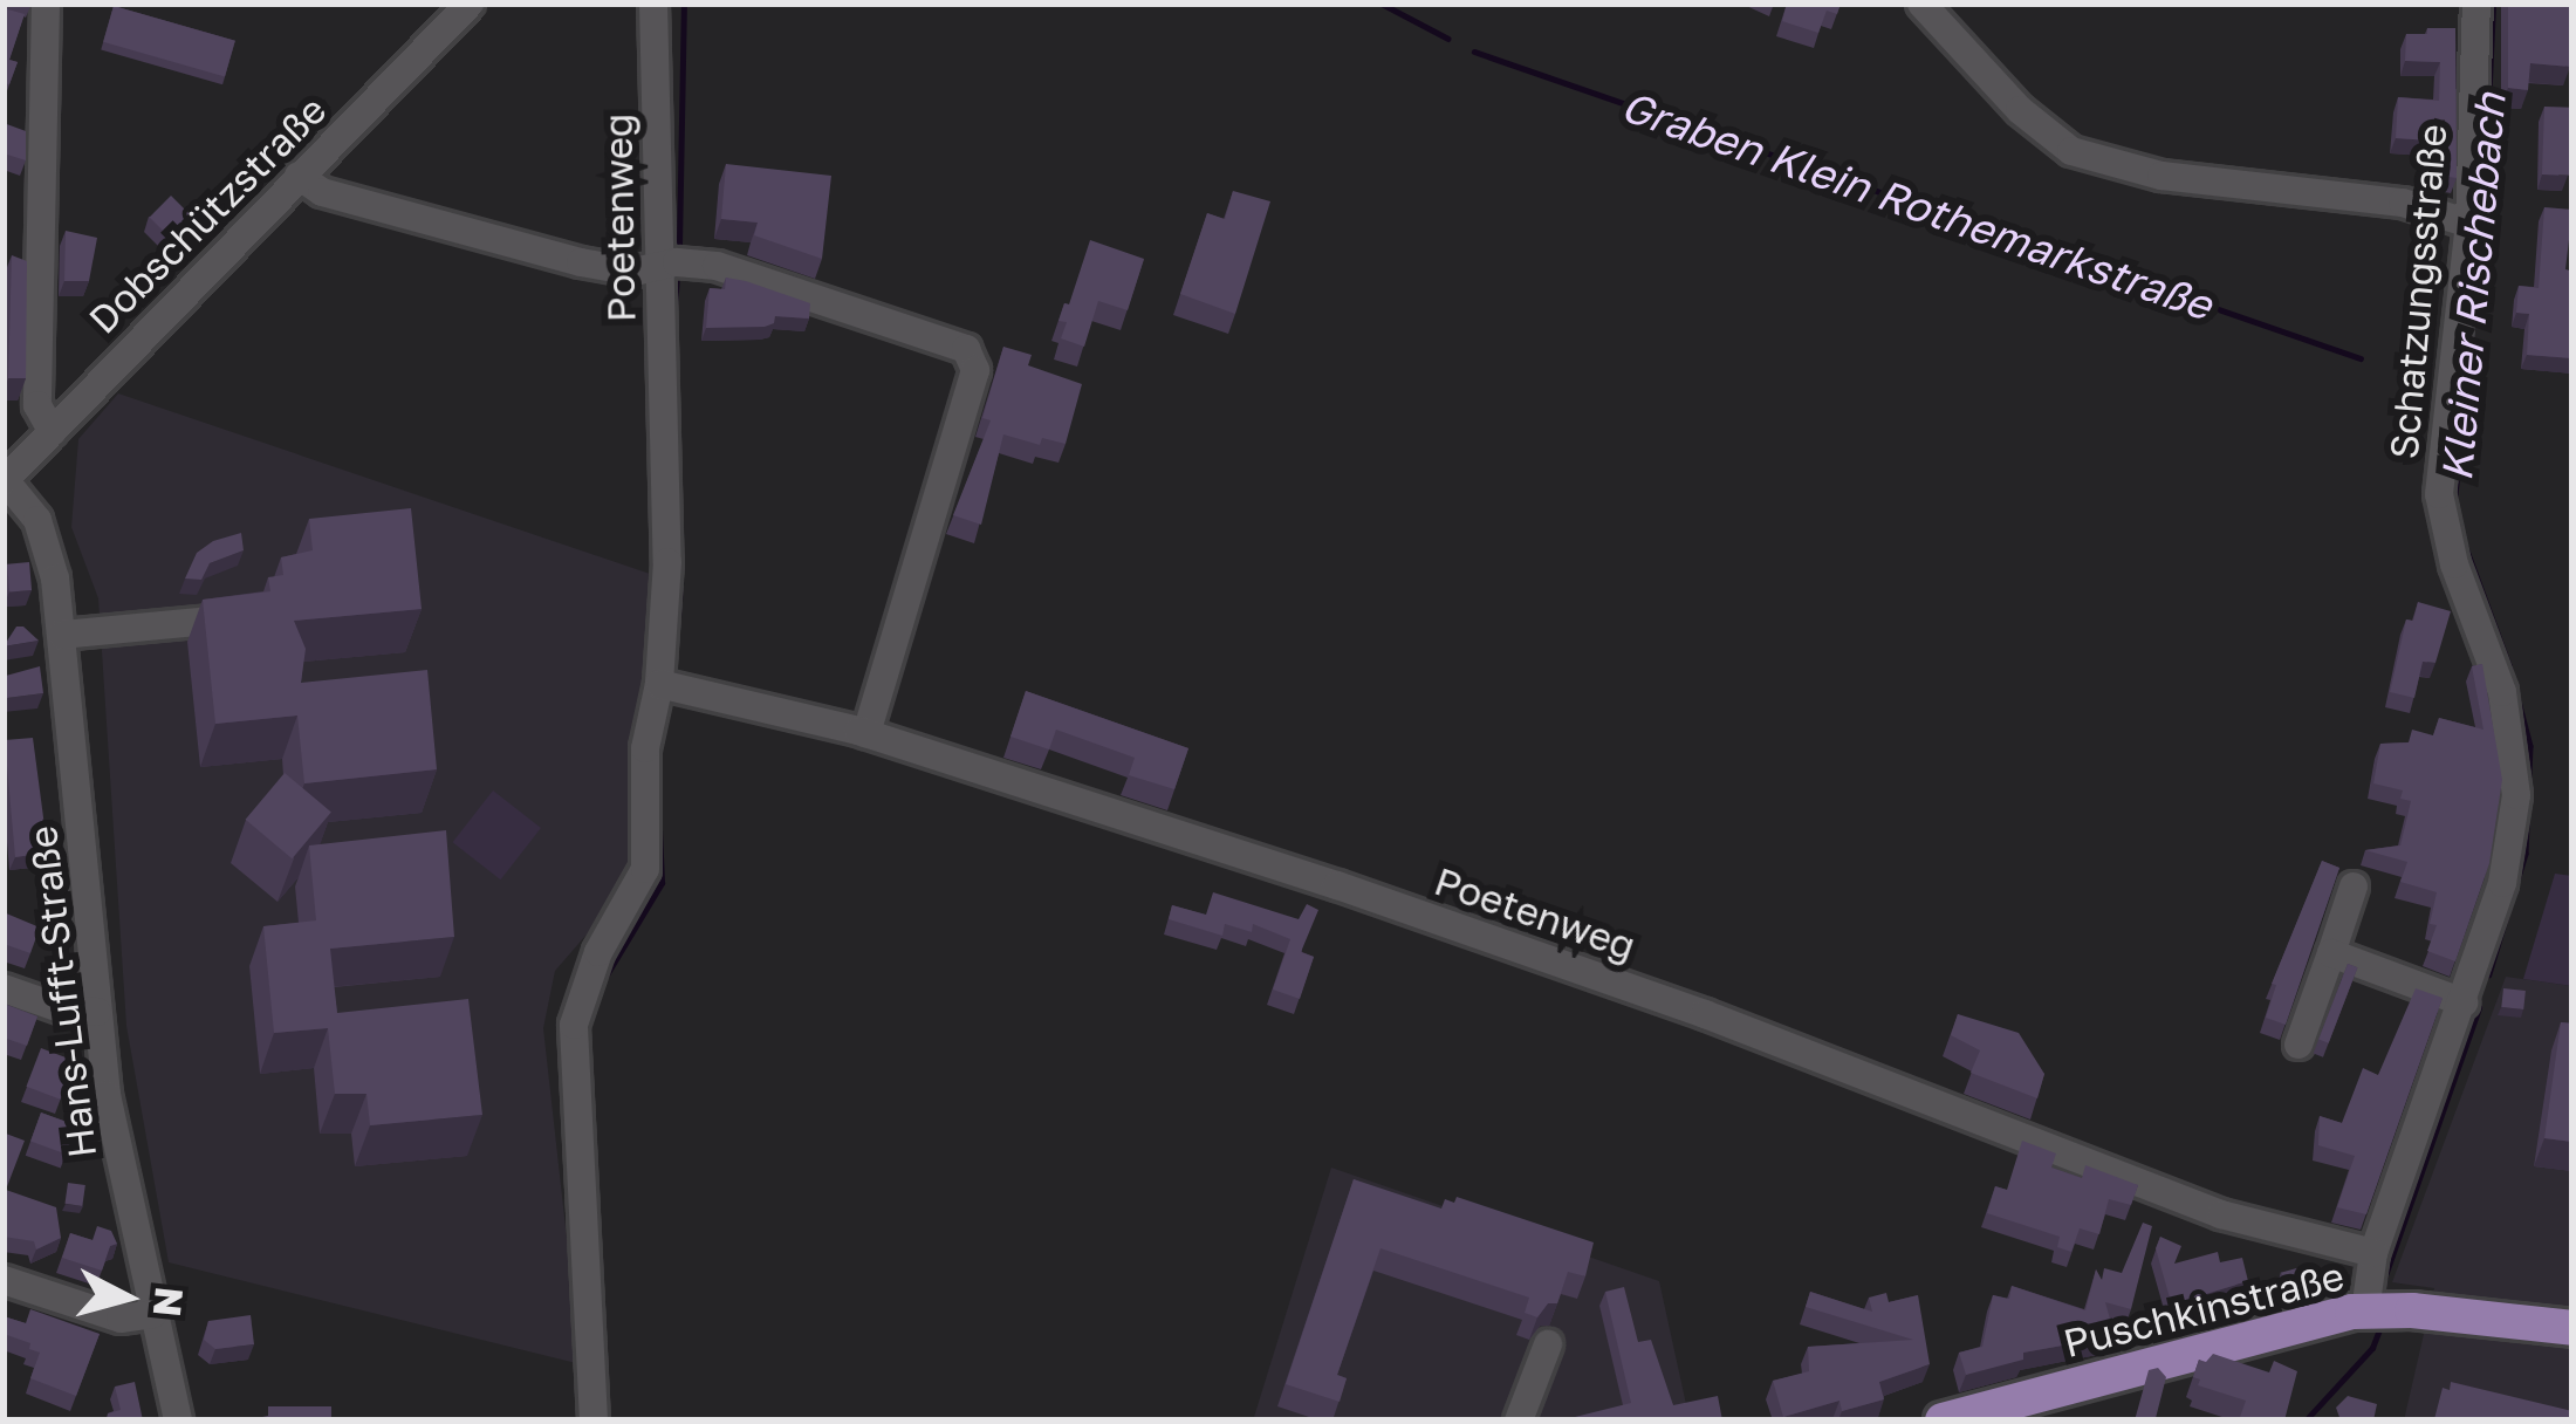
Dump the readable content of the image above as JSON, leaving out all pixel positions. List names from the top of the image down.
{
  "streets": {
    "main road": ["Puschkinstraße"],
    "street": [
      "Dobschützstraße",
      "Poetenweg",
      "Schatzungsstraße",
      "Hans-Lufft-Straße"
    ]
  },
  "crossings": [
    ["Dobschützstraße", "Hans-Lufft-Straße"],
    ["Poetenweg", "Schatzungsstraße"],
    ["Schatzungsstraße", "Puschkinstraße"]
  ],
  "water": ["Graben Klein Rothemarkstraße", "Kleiner Rischebach"],
  "north": "right"
}
